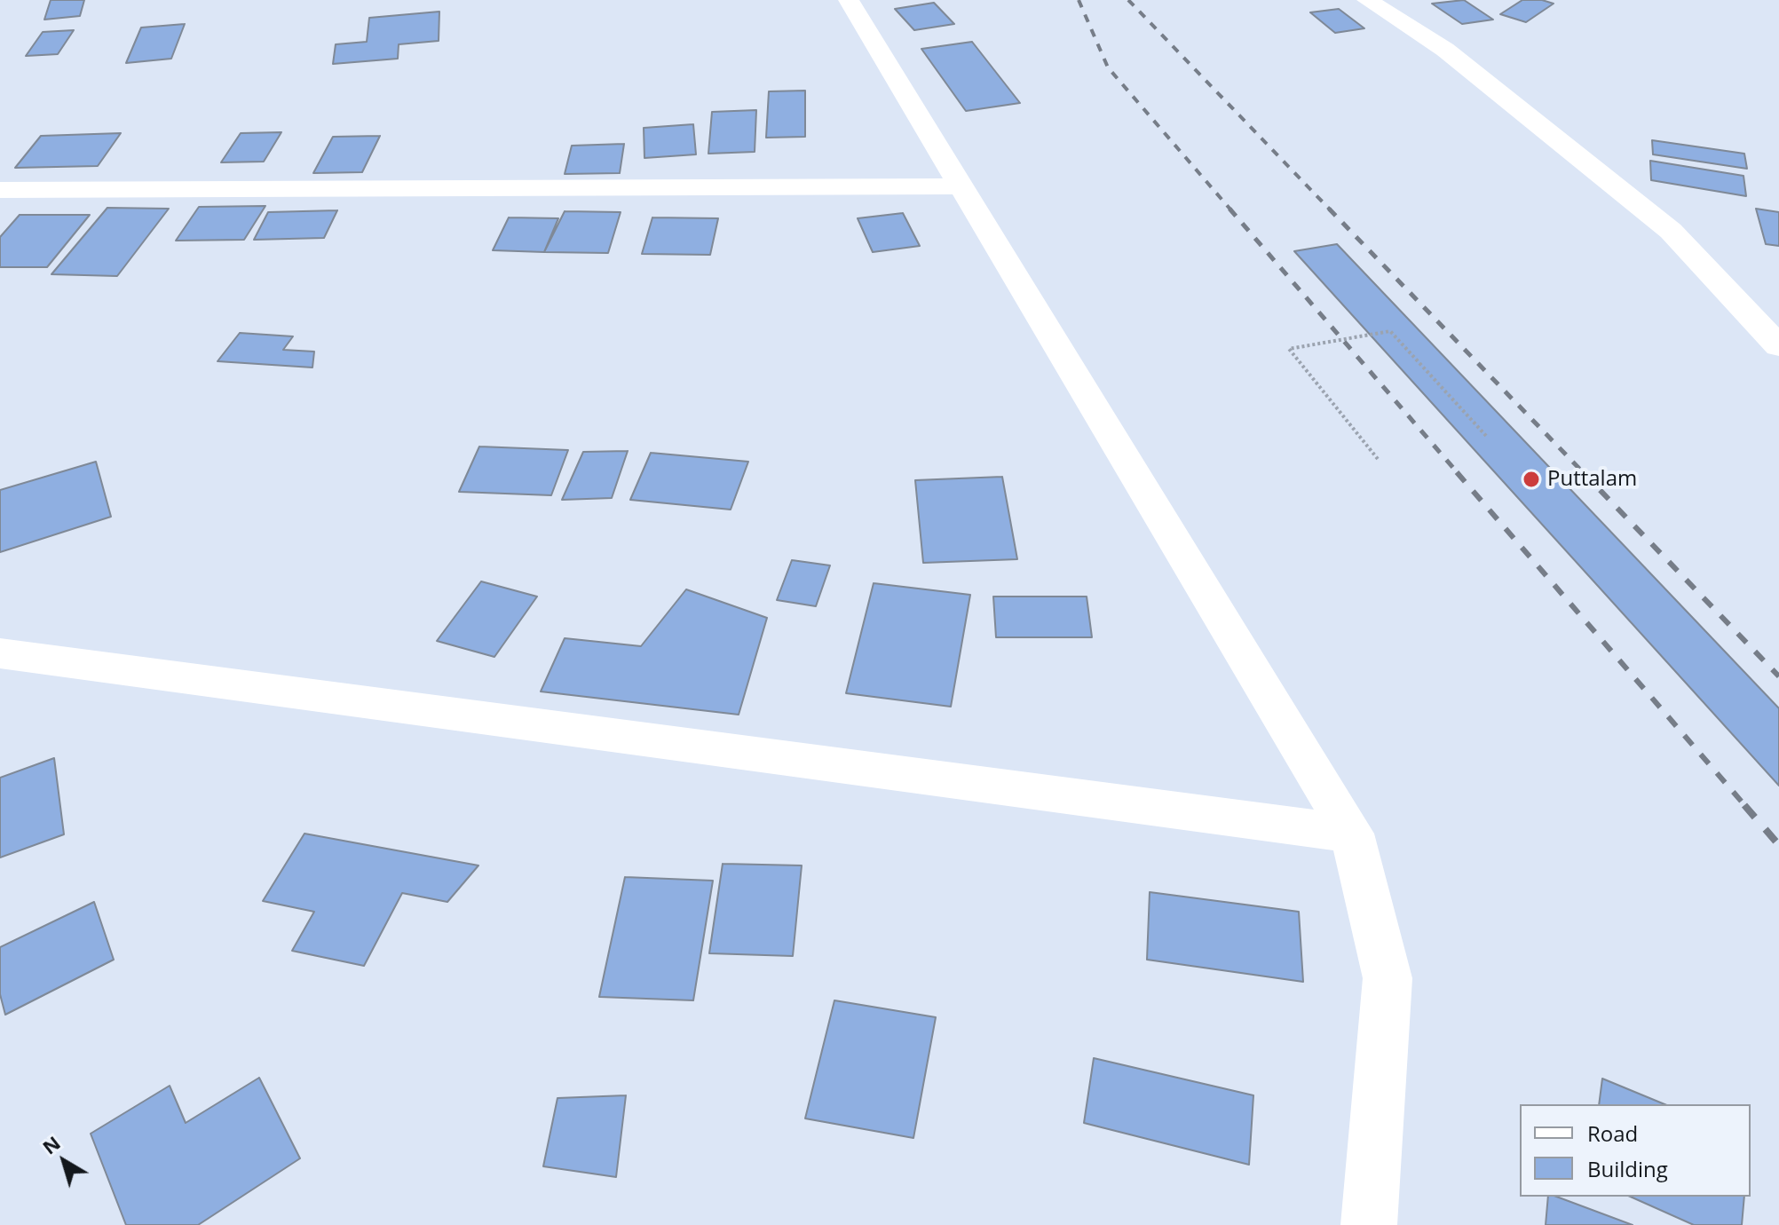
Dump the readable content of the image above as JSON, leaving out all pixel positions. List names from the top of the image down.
{
  "places": ["Puttalam"],
  "legend": ["Road", "Building"],
  "north": "top left"
}
